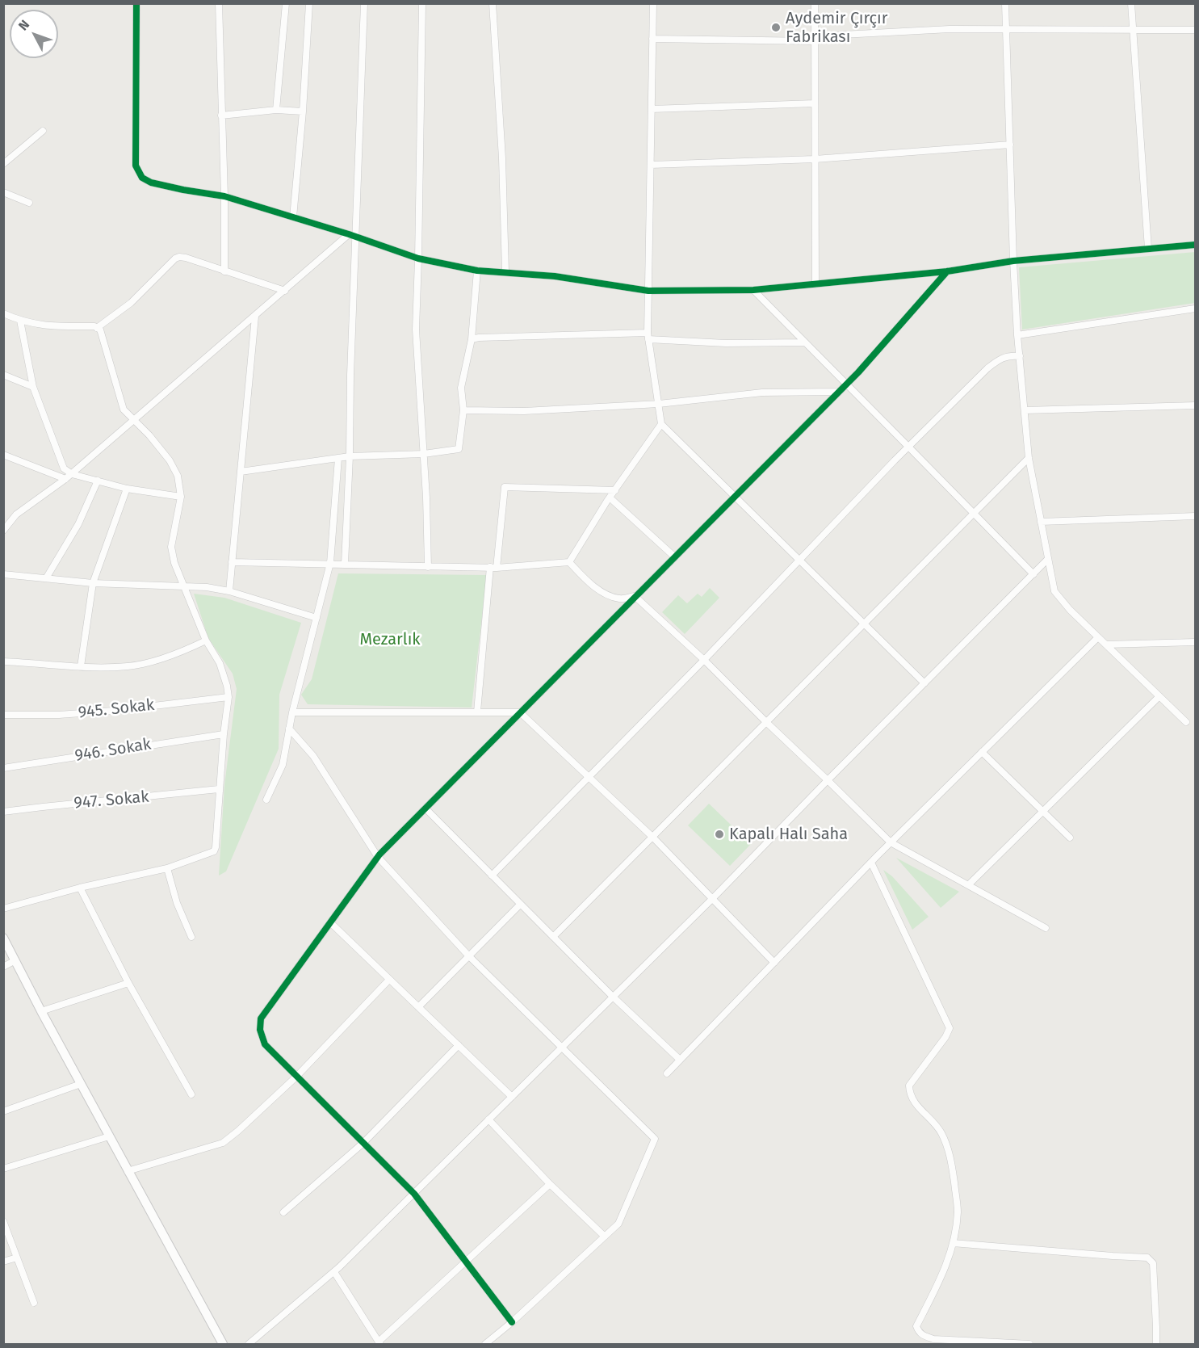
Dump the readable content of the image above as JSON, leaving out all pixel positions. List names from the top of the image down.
{
  "streets": {
    "street": ["945. Sokak", "946. Sokak", "947. Sokak"]
  },
  "parks": ["Mezarlık"],
  "places": ["Aydemir Çırçır Fabrikası", "Kapalı Halı Saha"],
  "north": "top left"
}
